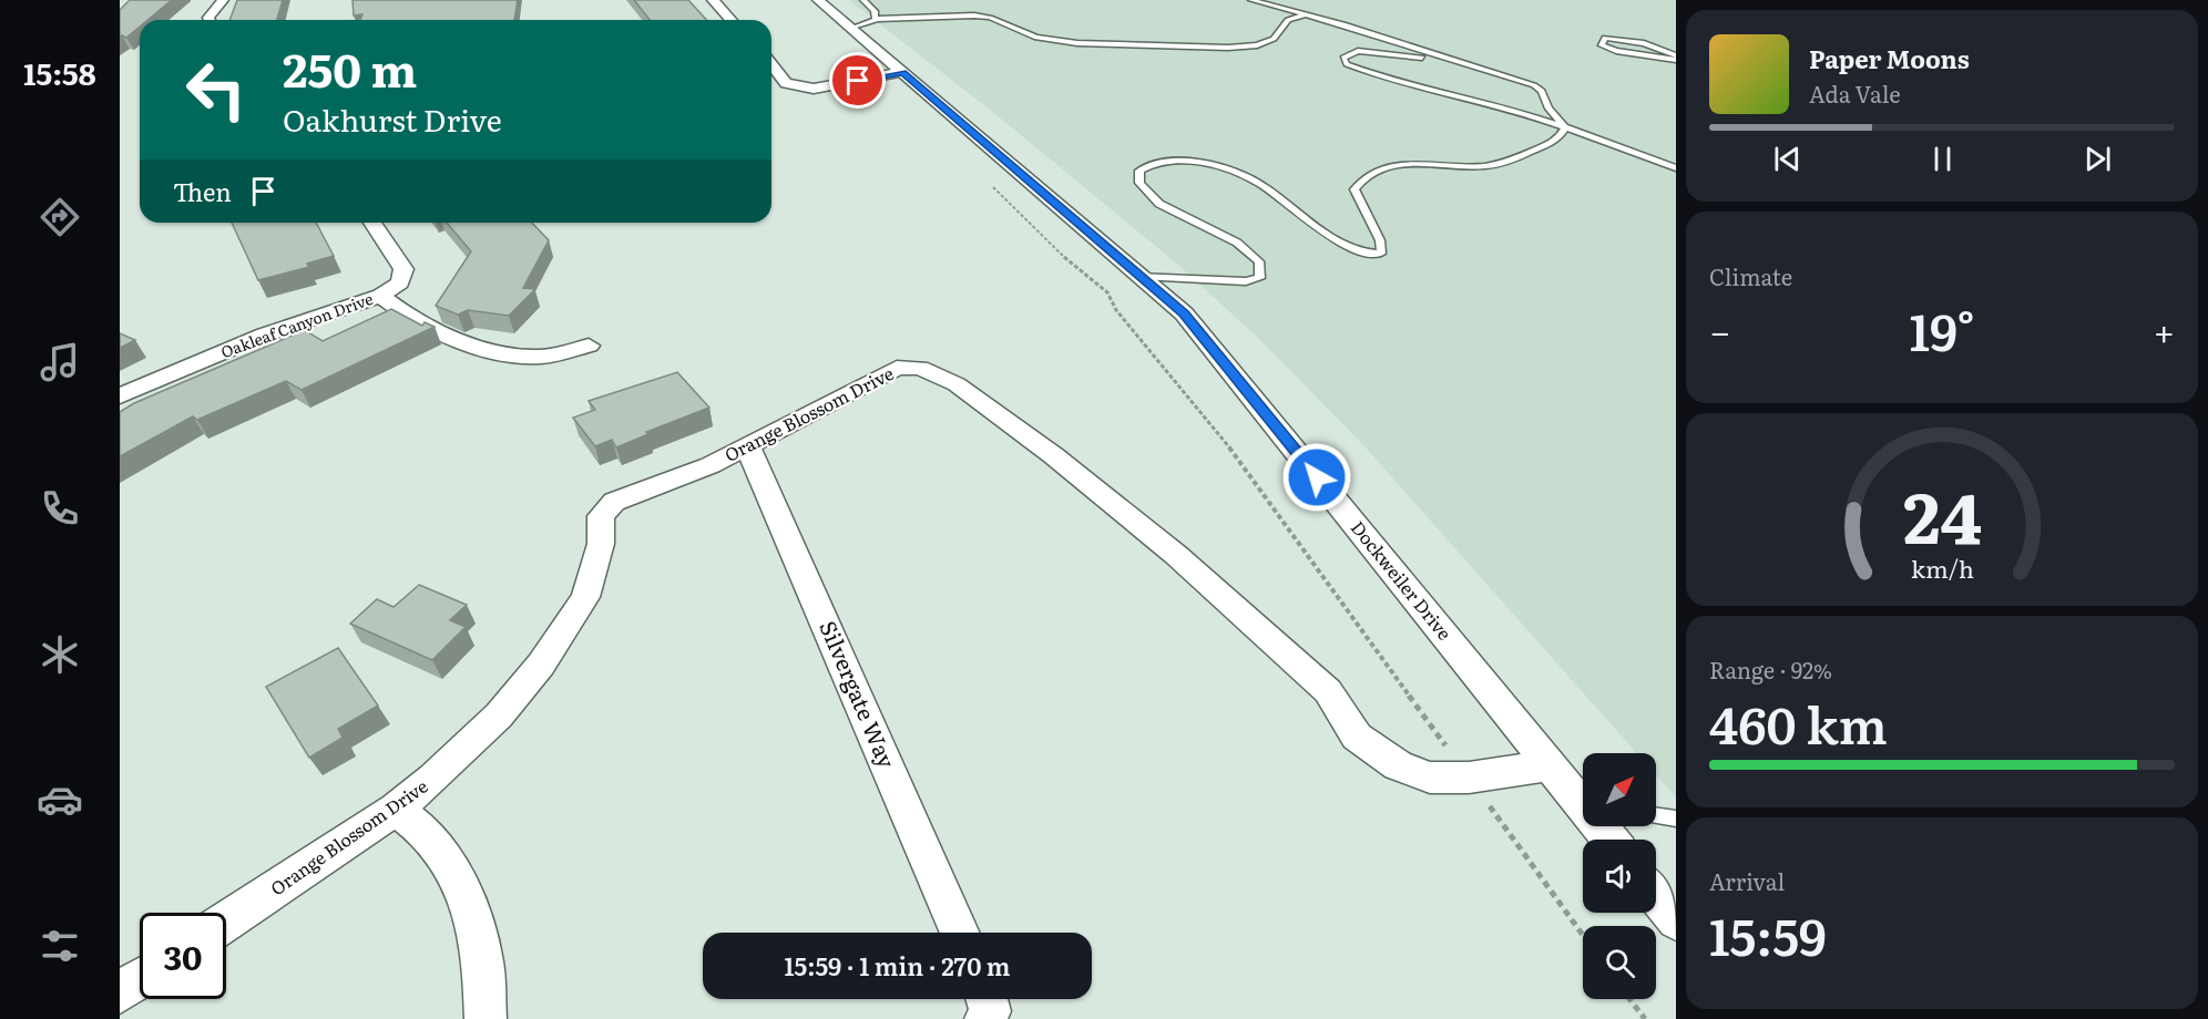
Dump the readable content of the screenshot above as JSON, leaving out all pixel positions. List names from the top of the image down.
{
  "streets": {
    "street": [
      "Oakleaf Canyon Drive",
      "Orange Blossom Drive",
      "Dockweiler Drive",
      "Silvergate Way"
    ]
  },
  "crossings": [
    ["Orange Blossom Drive", "Dockweiler Drive"],
    ["Orange Blossom Drive", "Silvergate Way"]
  ],
  "north": "top right",
  "page": {
    "tabs": "15:58",
    "turn": ["250 m", "Oakhurst Drive"],
    "song": ["Paper Moons", "Ada Vale"],
    "then": "Then",
    "tile": [
      "Climate",
      ["Range · 92%", "460 km"],
      ["Arrival", "15:59"]
    ],
    "heat": ["−", "19°", "+"],
    "limit": "30",
    "trip": "15:59 · 1 min · 270 m",
    "gauge": ["24", "km/h"]
  }
}
